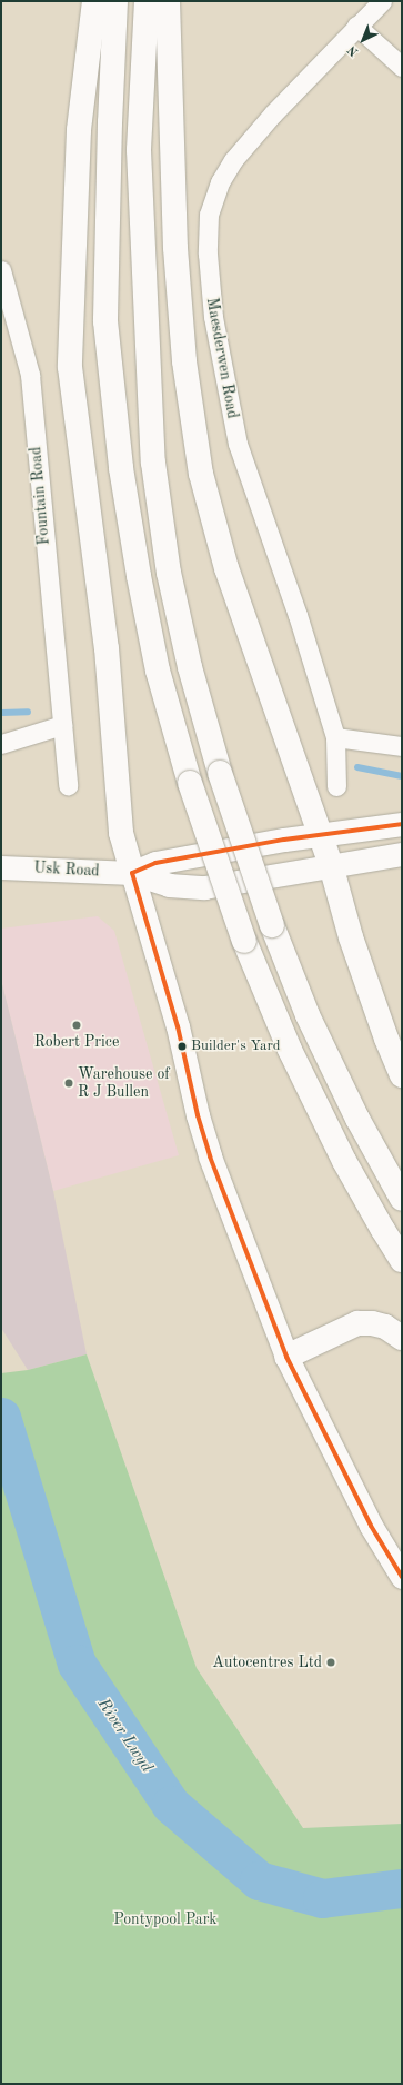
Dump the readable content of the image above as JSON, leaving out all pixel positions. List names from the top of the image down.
{
  "streets": {
    "street": ["Maesderwen Road", "Fountain Road", "Usk Road"]
  },
  "water": ["River Lwyd"],
  "parks": ["Pontypool Park"],
  "places": [
    "Robert Price",
    "Builder's Yard",
    "Warehouse of R J Bullen",
    "Autocentres Ltd"
  ],
  "north": "bottom left"
}
